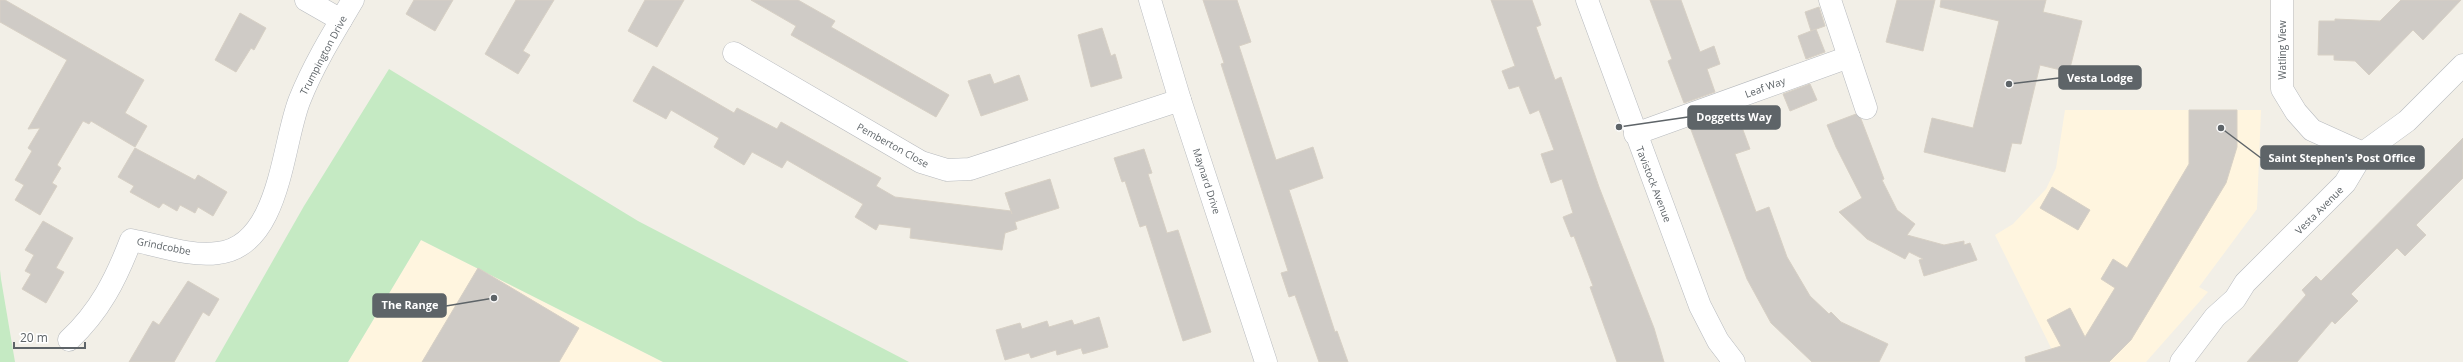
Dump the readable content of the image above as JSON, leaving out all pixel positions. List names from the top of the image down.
{
  "streets": {
    "street": [
      "Watling View",
      "Trumpington Drive",
      "Leaf Way",
      "Pemberton Close",
      "Maynard Drive",
      "Tavistock Avenue",
      "Vesta Avenue",
      "Grindcobbe"
    ]
  },
  "crossings": [
    ["Watling View", "Vesta Avenue"],
    ["Trumpington Drive", "Grindcobbe"],
    ["Leaf Way", "Tavistock Avenue"],
    ["Pemberton Close", "Maynard Drive"]
  ],
  "places": [
    "Vesta Lodge",
    "Doggetts Way",
    "Saint Stephen's Post Office",
    "The Range"
  ],
  "scale_bar": "20 m"
}
